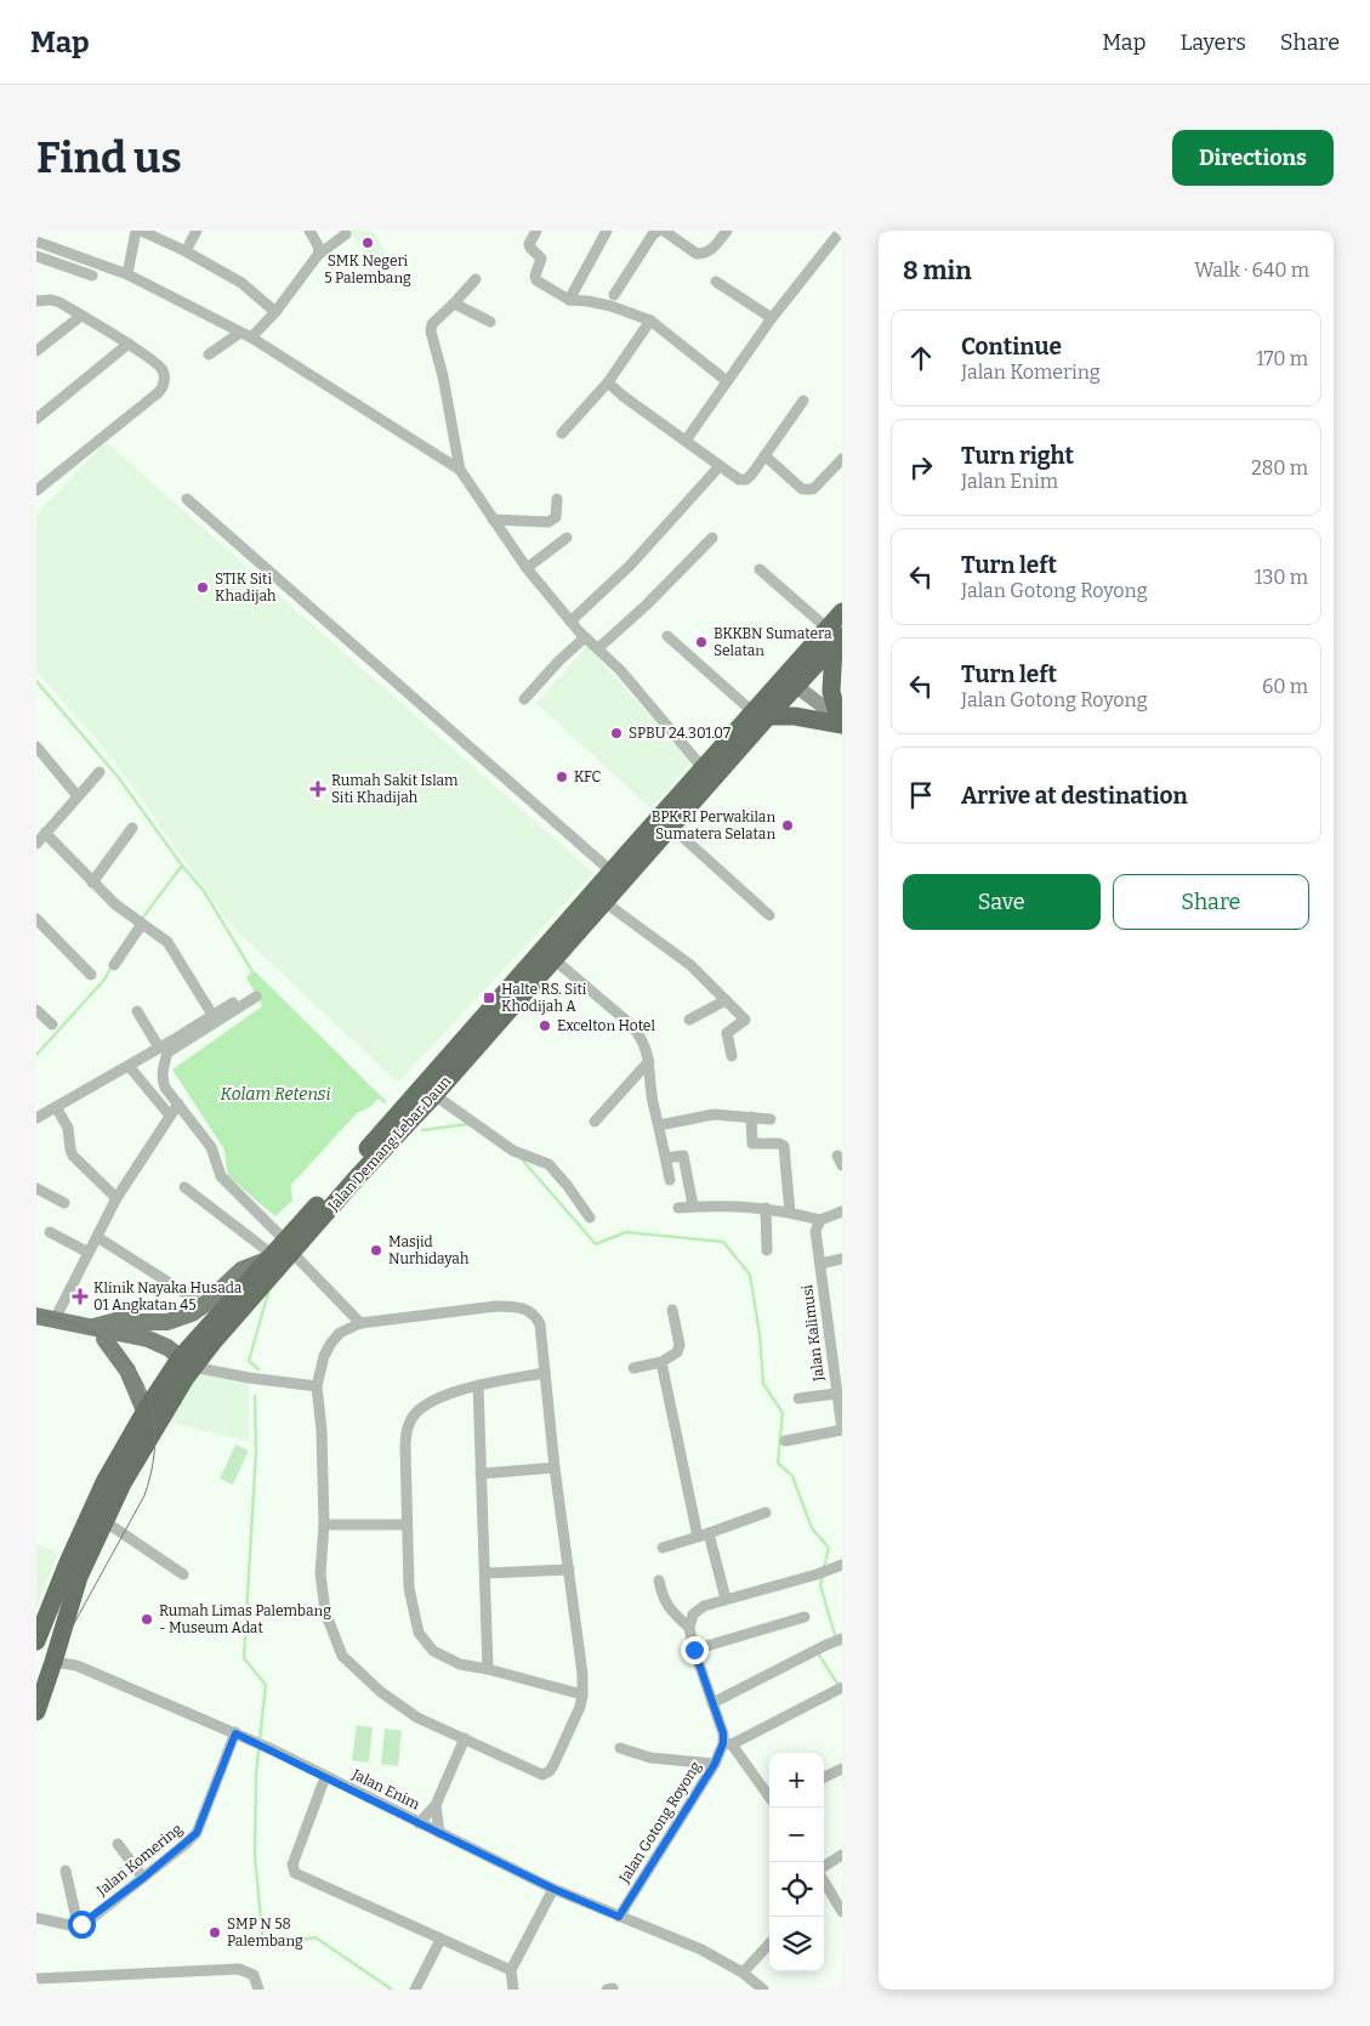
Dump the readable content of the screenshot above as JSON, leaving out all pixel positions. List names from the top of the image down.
{
  "streets": {
    "highway": ["Jalan Demang Lebar Daun"],
    "street": [
      "Jalan Kalimusi",
      "Jalan Enim",
      "Jalan Gotong Royong",
      "Jalan Komering"
    ]
  },
  "crossings": [
    ["Jalan Demang Lebar Daun", "Jalan Enim"],
    ["Jalan Enim", "Jalan Gotong Royong"],
    ["Jalan Enim", "Jalan Komering"]
  ],
  "water": ["Kolam Retensi"],
  "places": {
    "other": [
      "SMK Negeri 5 Palembang",
      "STIK Siti Khadijah",
      "BKKBN Sumatera Selatan",
      "SPBU 24.301.07",
      "KFC",
      "BPK RI Perwakilan Sumatera Selatan",
      "Excelton Hotel",
      "Masjid Nurhidayah",
      "Rumah Limas Palembang - Museum Adat",
      "SMP N 58 Palembang"
    ],
    "health": ["Rumah Sakit Islam Siti Khadijah", "Klinik Nayaka Husada 01 Angkatan 45"],
    "transit": ["Halte RS. Siti Khodijah A"]
  },
  "page": {
    "header": "Map",
    "nav": ["Map", "Layers", "Share"],
    "buttons": [
      "Directions",
      ["Save", "Share"]
    ],
    "title": "Find us",
    "heading": ["8 min", "Walk · 640 m"],
    "list": [
      ["Continue", "Jalan Komering", "170 m"],
      ["Turn right", "Jalan Enim", "280 m"],
      ["Turn left", "Jalan Gotong Royong", "130 m"],
      ["Turn left", "Jalan Gotong Royong", "60 m"],
      "Arrive at destination"
    ],
    "map_buttons": ["+", "−"]
  }
}
